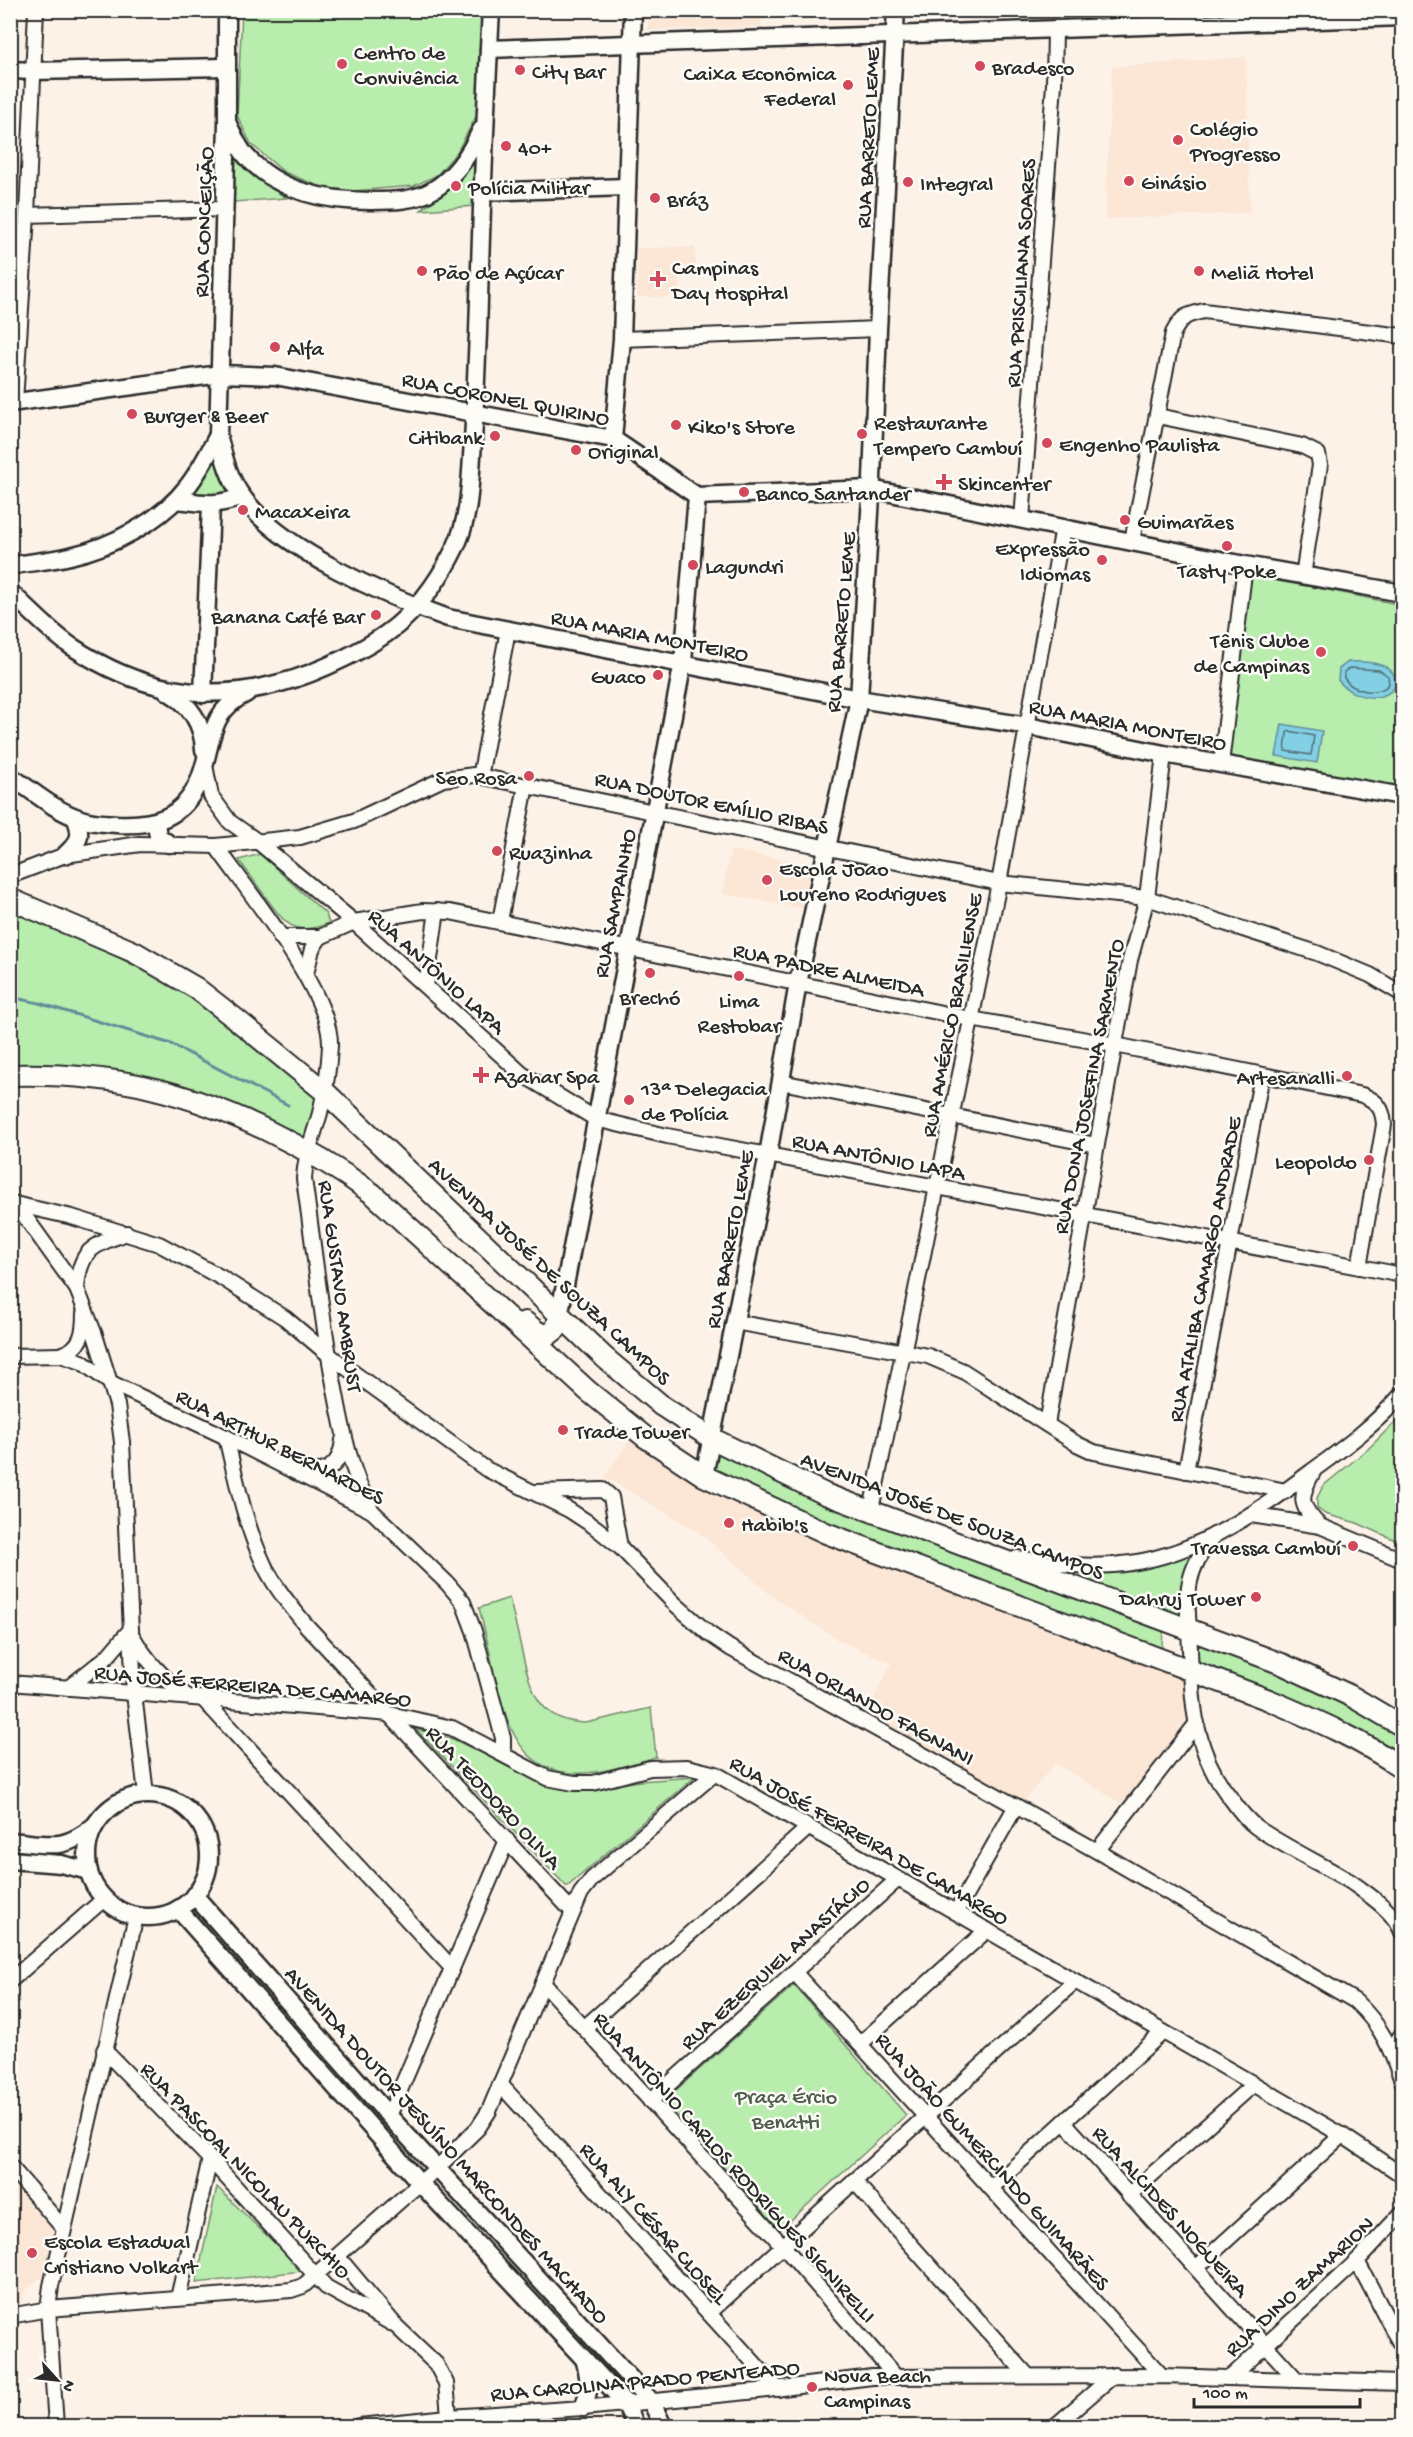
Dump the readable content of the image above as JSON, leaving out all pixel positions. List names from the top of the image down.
{
  "streets": {
    "highway": ["AVENIDA JOSÉ DE SOUZA CAMPOS"],
    "main road": [
      "RUA BARRETO LEME",
      "RUA CONCEIÇÃO",
      "RUA CORONEL QUIRINO",
      "RUA MARIA MONTEIRO",
      "RUA SAMPAINHO",
      "AVENIDA DOUTOR JESUÍNO MARCONDES MACHADO"
    ],
    "street": [
      "RUA PRISCILIANA SOARES",
      "RUA DOUTOR EMÍLIO RIBAS",
      "RUA PADRE ALMEIDA",
      "RUA ANTÔNIO LAPA",
      "RUA AMÉRICO BRASILIENSE",
      "RUA DONA JOSEFINA SARMENTO",
      "RUA ATALIBA CAMARGO ANDRADE",
      "RUA GUSTAVO AMBRUST",
      "RUA ARTHUR BERNARDES",
      "RUA JOSÉ FERREIRA DE CAMARGO",
      "RUA ORLANDO FAGNANI",
      "RUA TEODORO OLIVA",
      "RUA EZEQUIEL ANASTÁCIO",
      "RUA JOÃO GUMERCINDO GUIMARÃES",
      "RUA ANTÔNIO CARLOS RODRIGUES SIGNIRELLI",
      "RUA PASCOAL NICOLAU PURCHIO",
      "RUA ALCIDES NOGUEIRA",
      "RUA ALY CÉSAR CLOSEL",
      "RUA DINO ZAMARION",
      "RUA CAROLINA PRADO PENTEADO"
    ]
  },
  "crossings": [
    ["RUA BARRETO LEME", "RUA MARIA MONTEIRO"],
    ["RUA BARRETO LEME", "RUA DOUTOR EMÍLIO RIBAS"],
    ["RUA BARRETO LEME", "RUA PADRE ALMEIDA"],
    ["RUA BARRETO LEME", "RUA ANTÔNIO LAPA"],
    ["RUA BARRETO LEME", "AVENIDA JOSÉ DE SOUZA CAMPOS"],
    ["RUA CONCEIÇÃO", "RUA CORONEL QUIRINO"],
    ["RUA CONCEIÇÃO", "RUA MARIA MONTEIRO"],
    ["RUA CORONEL QUIRINO", "RUA SAMPAINHO"],
    ["RUA MARIA MONTEIRO", "RUA SAMPAINHO"],
    ["RUA MARIA MONTEIRO", "RUA AMÉRICO BRASILIENSE"],
    ["RUA MARIA MONTEIRO", "RUA DONA JOSEFINA SARMENTO"],
    ["RUA DOUTOR EMÍLIO RIBAS", "RUA SAMPAINHO"],
    ["RUA DOUTOR EMÍLIO RIBAS", "RUA ANTÔNIO LAPA"],
    ["RUA DOUTOR EMÍLIO RIBAS", "RUA AMÉRICO BRASILIENSE"],
    ["RUA DOUTOR EMÍLIO RIBAS", "RUA DONA JOSEFINA SARMENTO"],
    ["RUA DOUTOR EMÍLIO RIBAS", "RUA GUSTAVO AMBRUST"],
    ["RUA SAMPAINHO", "RUA PADRE ALMEIDA"],
    ["RUA SAMPAINHO", "RUA ANTÔNIO LAPA"],
    ["RUA SAMPAINHO", "AVENIDA JOSÉ DE SOUZA CAMPOS"],
    ["RUA PADRE ALMEIDA", "RUA ANTÔNIO LAPA"],
    ["RUA PADRE ALMEIDA", "RUA AMÉRICO BRASILIENSE"],
    ["RUA PADRE ALMEIDA", "RUA DONA JOSEFINA SARMENTO"],
    ["RUA PADRE ALMEIDA", "RUA ATALIBA CAMARGO ANDRADE"],
    ["RUA ANTÔNIO LAPA", "RUA AMÉRICO BRASILIENSE"],
    ["RUA ANTÔNIO LAPA", "RUA DONA JOSEFINA SARMENTO"],
    ["RUA ANTÔNIO LAPA", "RUA ATALIBA CAMARGO ANDRADE"],
    ["RUA AMÉRICO BRASILIENSE", "AVENIDA JOSÉ DE SOUZA CAMPOS"],
    ["AVENIDA JOSÉ DE SOUZA CAMPOS", "RUA GUSTAVO AMBRUST"],
    ["RUA GUSTAVO AMBRUST", "RUA ARTHUR BERNARDES"],
    ["RUA GUSTAVO AMBRUST", "RUA ORLANDO FAGNANI"],
    ["RUA ARTHUR BERNARDES", "RUA JOSÉ FERREIRA DE CAMARGO"],
    ["RUA ARTHUR BERNARDES", "RUA TEODORO OLIVA"],
    ["RUA JOSÉ FERREIRA DE CAMARGO", "RUA TEODORO OLIVA"],
    ["RUA JOSÉ FERREIRA DE CAMARGO", "RUA EZEQUIEL ANASTÁCIO"],
    ["RUA EZEQUIEL ANASTÁCIO", "RUA JOÃO GUMERCINDO GUIMARÃES"],
    ["RUA EZEQUIEL ANASTÁCIO", "RUA ANTÔNIO CARLOS RODRIGUES SIGNIRELLI"],
    ["AVENIDA DOUTOR JESUÍNO MARCONDES MACHADO", "RUA CAROLINA PRADO PENTEADO"],
    ["RUA JOÃO GUMERCINDO GUIMARÃES", "RUA CAROLINA PRADO PENTEADO"],
    ["RUA ANTÔNIO CARLOS RODRIGUES SIGNIRELLI", "RUA CAROLINA PRADO PENTEADO"],
    ["RUA PASCOAL NICOLAU PURCHIO", "RUA CAROLINA PRADO PENTEADO"],
    ["RUA ALCIDES NOGUEIRA", "RUA DINO ZAMARION"],
    ["RUA ALCIDES NOGUEIRA", "RUA CAROLINA PRADO PENTEADO"],
    ["RUA ALY CÉSAR CLOSEL", "RUA CAROLINA PRADO PENTEADO"],
    ["RUA DINO ZAMARION", "RUA CAROLINA PRADO PENTEADO"]
  ],
  "parks": ["Praça Ércio Benatti"],
  "places": {
    "other": [
      "Centro de Convivência",
      "Bradesco",
      "City Bar",
      "Caixa Econômica Federal",
      "Colégio Progresso",
      "40+",
      "Ginásio",
      "Integral",
      "Polícia Militar",
      "Bráz",
      "Pão de Açúcar",
      "Meliã Hotel",
      "Alfa",
      "Burger & Beer",
      "Kiko's Store",
      "Restaurante Tempero Cambuí",
      "Citibank",
      "Engenho Paulista",
      "Original",
      "Banco Santander",
      "Macaxeira",
      "Guimarães",
      "Tasty Poke",
      "Expressão Idiomas",
      "Lagundri",
      "Banana Café Bar",
      "Tênis Clube de Campinas",
      "Guaco",
      "Seo Rosa",
      "Ruazinha",
      "Escola Joao Loureno Rodrigues",
      "Brechó",
      "Lima Restobar",
      "Artesanalli",
      "13ª Delegacia de Polícia",
      "Leopoldo",
      "Trade Tower",
      "Habib's",
      "Travessa Cambuí",
      "Dahruj Tower",
      "Escola Estadual Cristiano Volkart",
      "Nova Beach Campinas"
    ],
    "health": ["Campinas Day Hospital", "Skincenter", "Azahar Spa"]
  },
  "scale_bar": "100 m",
  "north": "bottom right"
}
